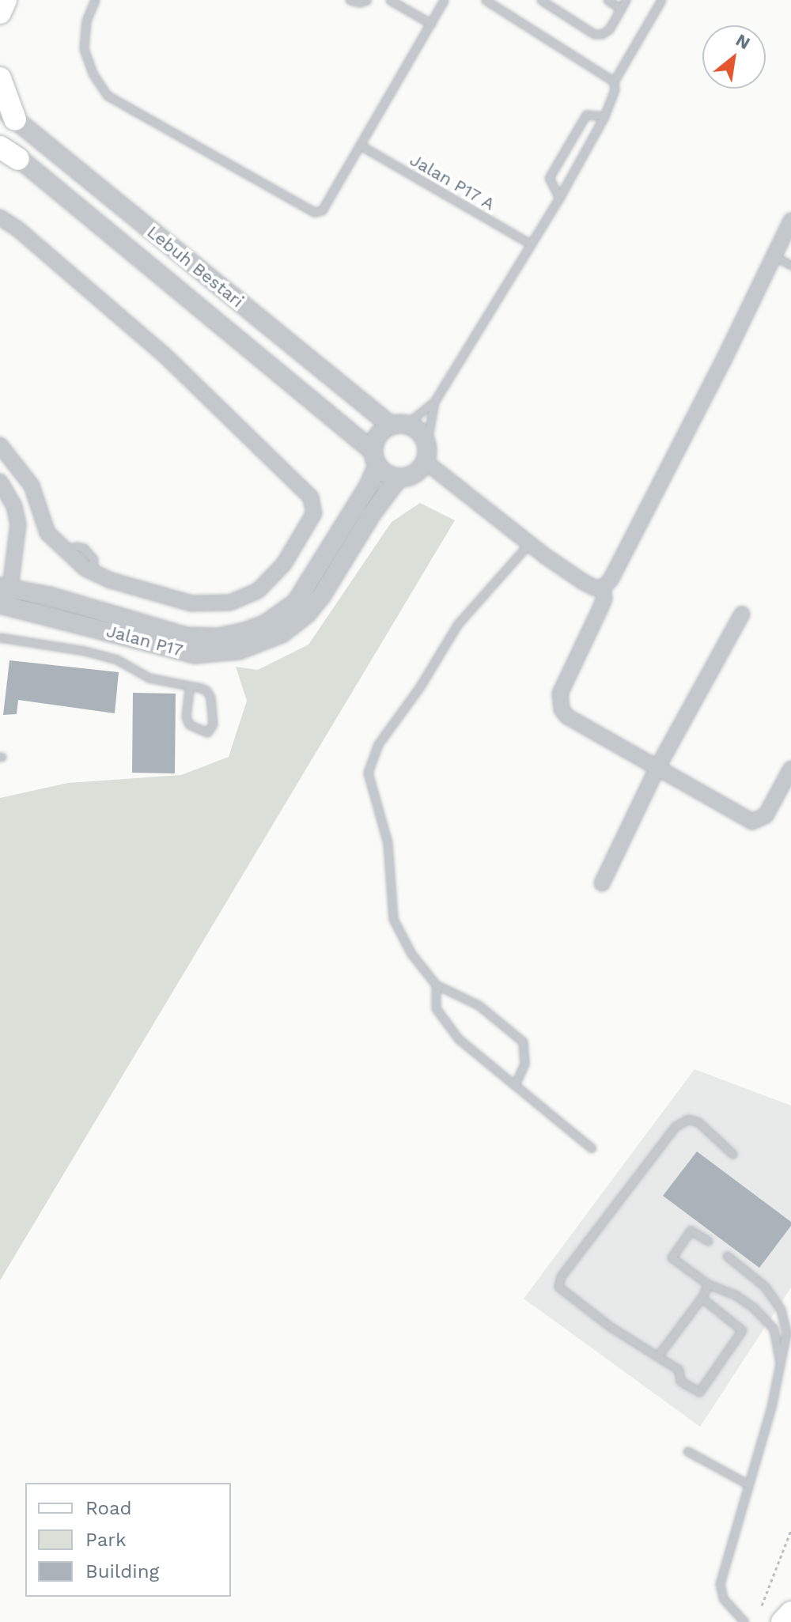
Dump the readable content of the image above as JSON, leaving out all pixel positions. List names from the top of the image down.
{
  "streets": {
    "street": ["Lebuh Bestari", "Jalan P17"],
    "lane": ["Jalan P17 A"]
  },
  "crossings": [
    ["Lebuh Bestari", "Jalan P17"]
  ],
  "legend": ["Road", "Park", "Building"],
  "north": "top right"
}
